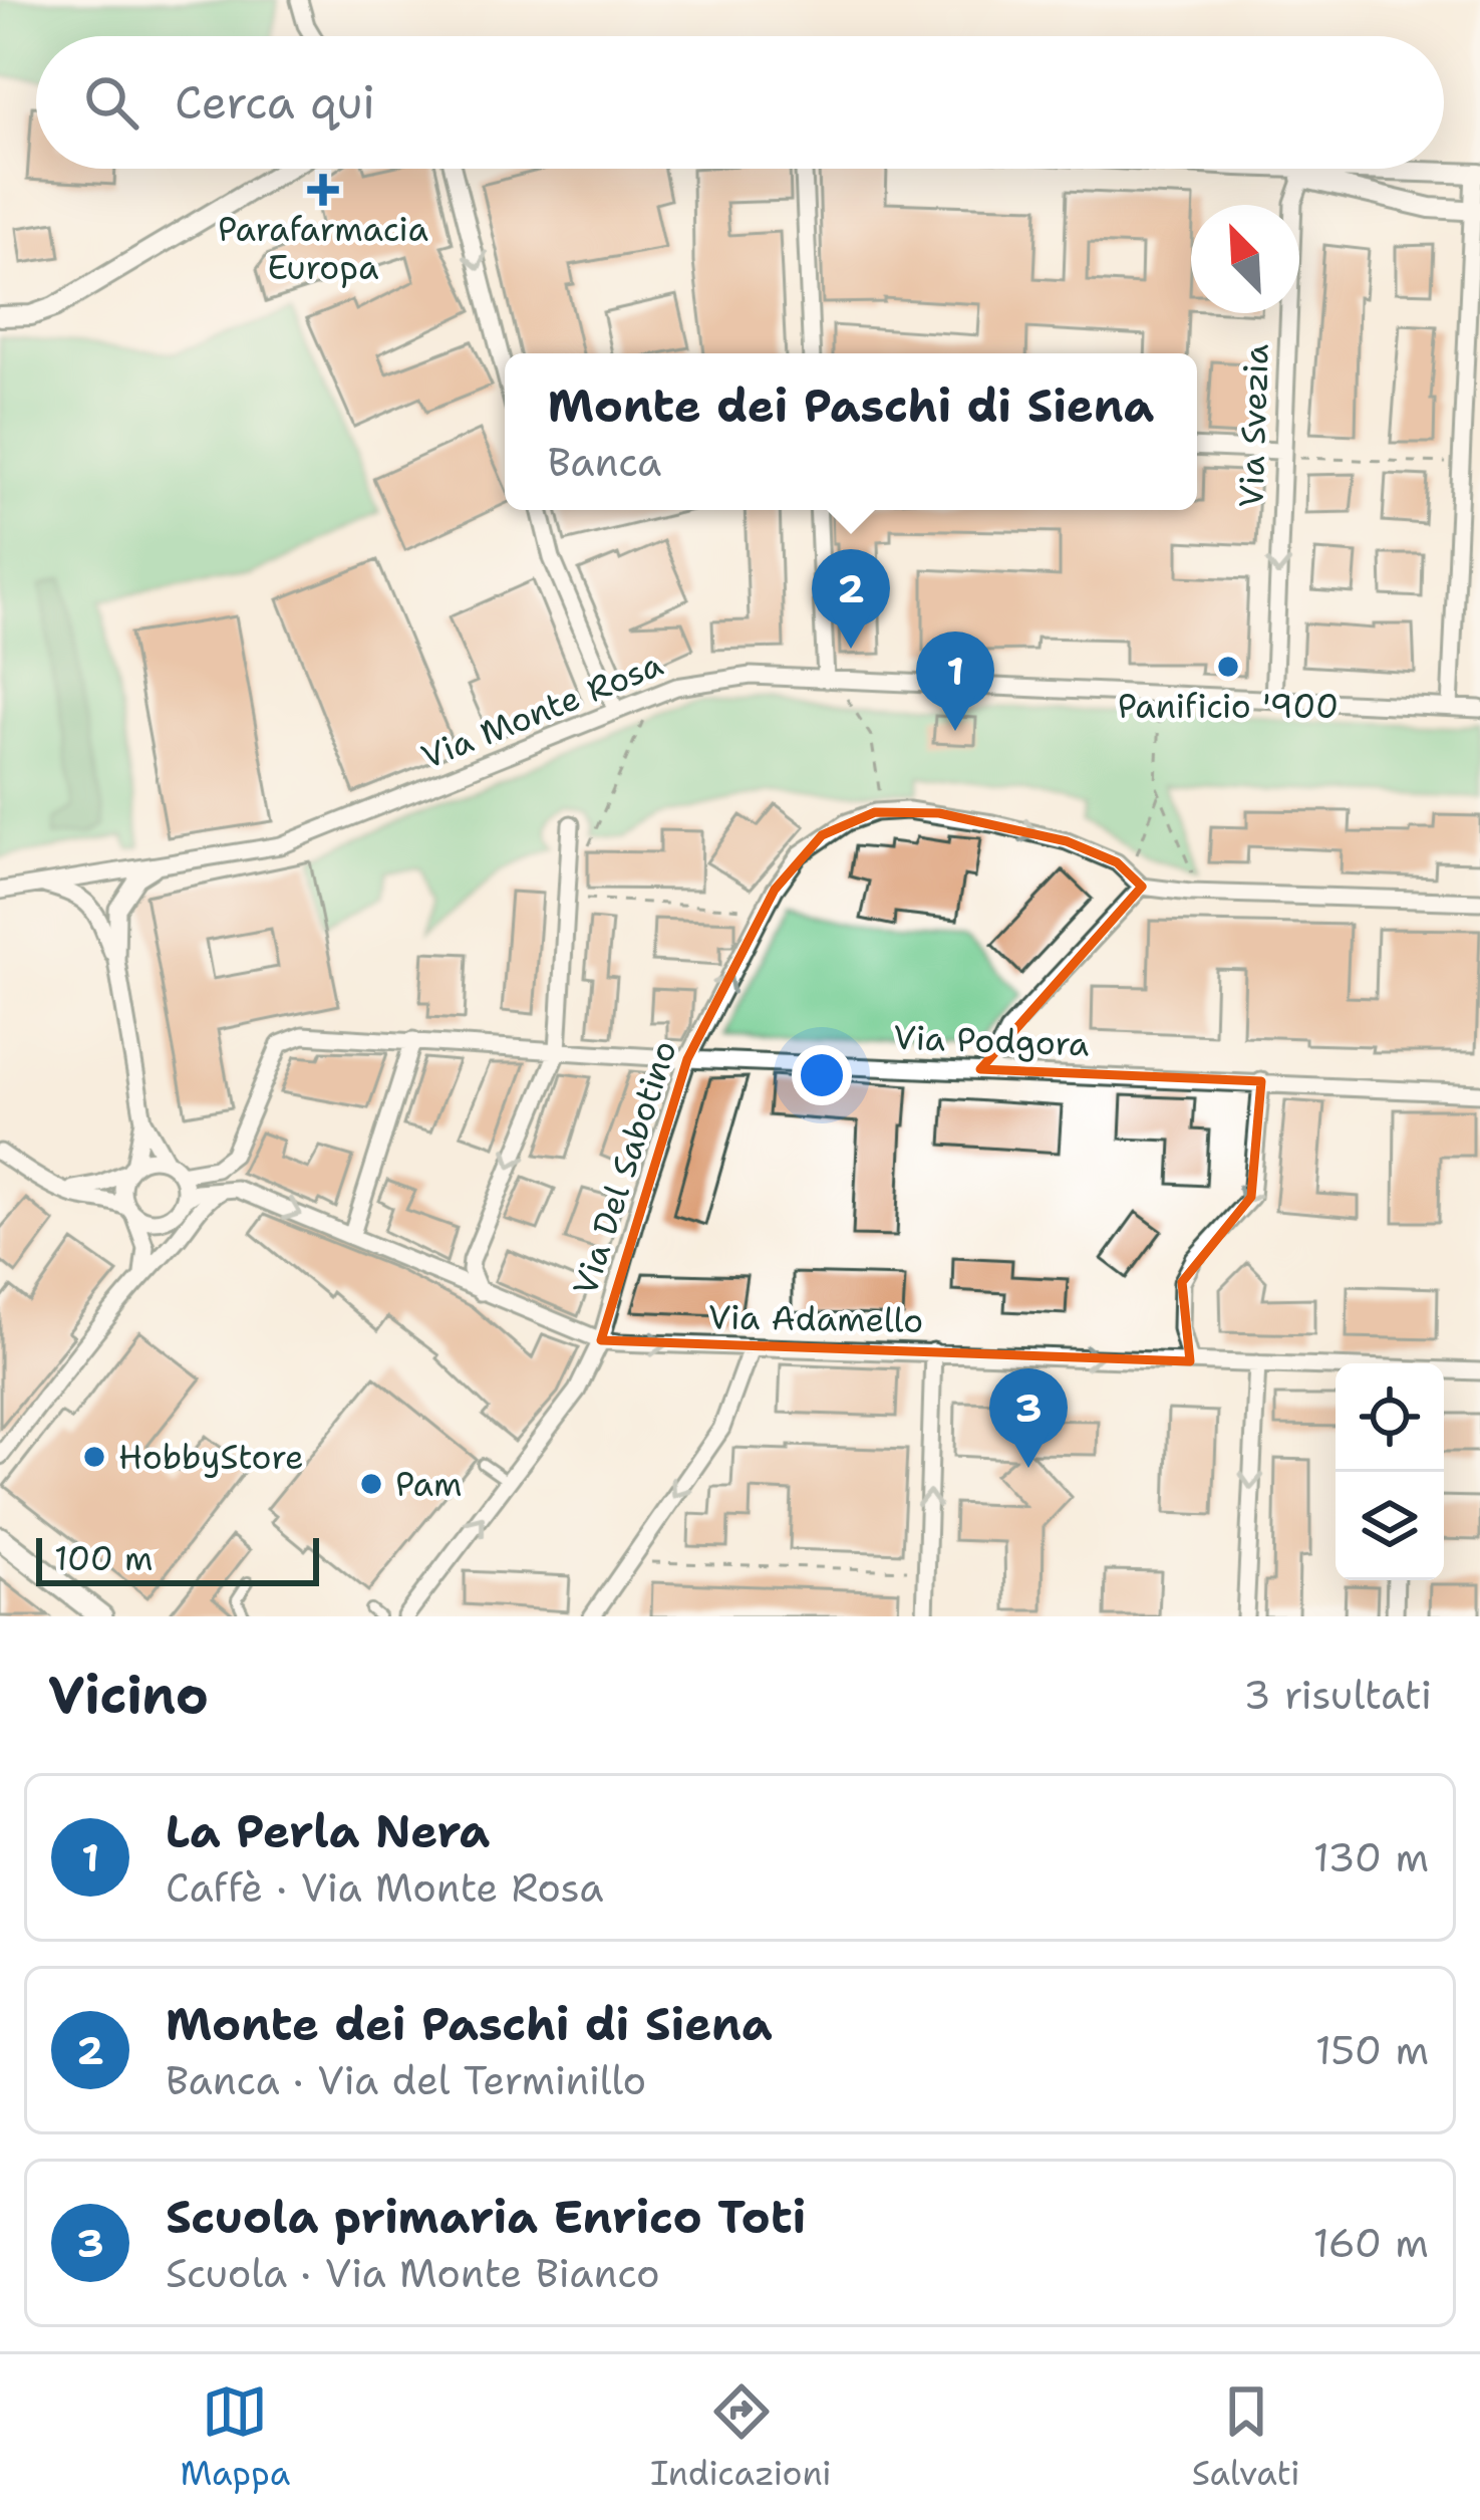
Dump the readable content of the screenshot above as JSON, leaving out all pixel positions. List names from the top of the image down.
{
  "streets": {
    "street": [
      "Via Svezia",
      "Via Monte Rosa",
      "Via Podgora",
      "Via Del Sabotino",
      "Via Adamello"
    ]
  },
  "crossings": [
    ["Via Svezia", "Via Monte Rosa"],
    ["Via Podgora", "Via Del Sabotino"],
    ["Via Del Sabotino", "Via Adamello"]
  ],
  "one_way": ["Via Svezia", "Via Del Sabotino", "Via Adamello"],
  "places": {
    "health": ["Parafarmacia Europa"],
    "other": ["Panificio '900", "HobbyStore", "Pam"]
  },
  "scale_bar": "100 m",
  "north": "top left",
  "page": {
    "search": "Cerca qui",
    "popup": ["Monte dei Paschi di Siena", "Banca"],
    "pins": ["2", "1", "3"],
    "scale": "100 m",
    "heading": ["Vicino", "3 risultati"],
    "list": [
      {
        "mark": "1",
        "name": "La Perla Nera",
        "note": "Caffè · Via Monte Rosa",
        "value": "130 m"
      },
      {
        "mark": "2",
        "name": "Monte dei Paschi di Siena",
        "note": "Banca · Via del Terminillo",
        "value": "150 m"
      },
      {
        "mark": "3",
        "name": "Scuola primaria Enrico Toti",
        "note": "Scuola · Via Monte Bianco",
        "value": "160 m"
      }
    ],
    "nav": ["Mappa", "Indicazioni", "Salvati"]
  }
}
